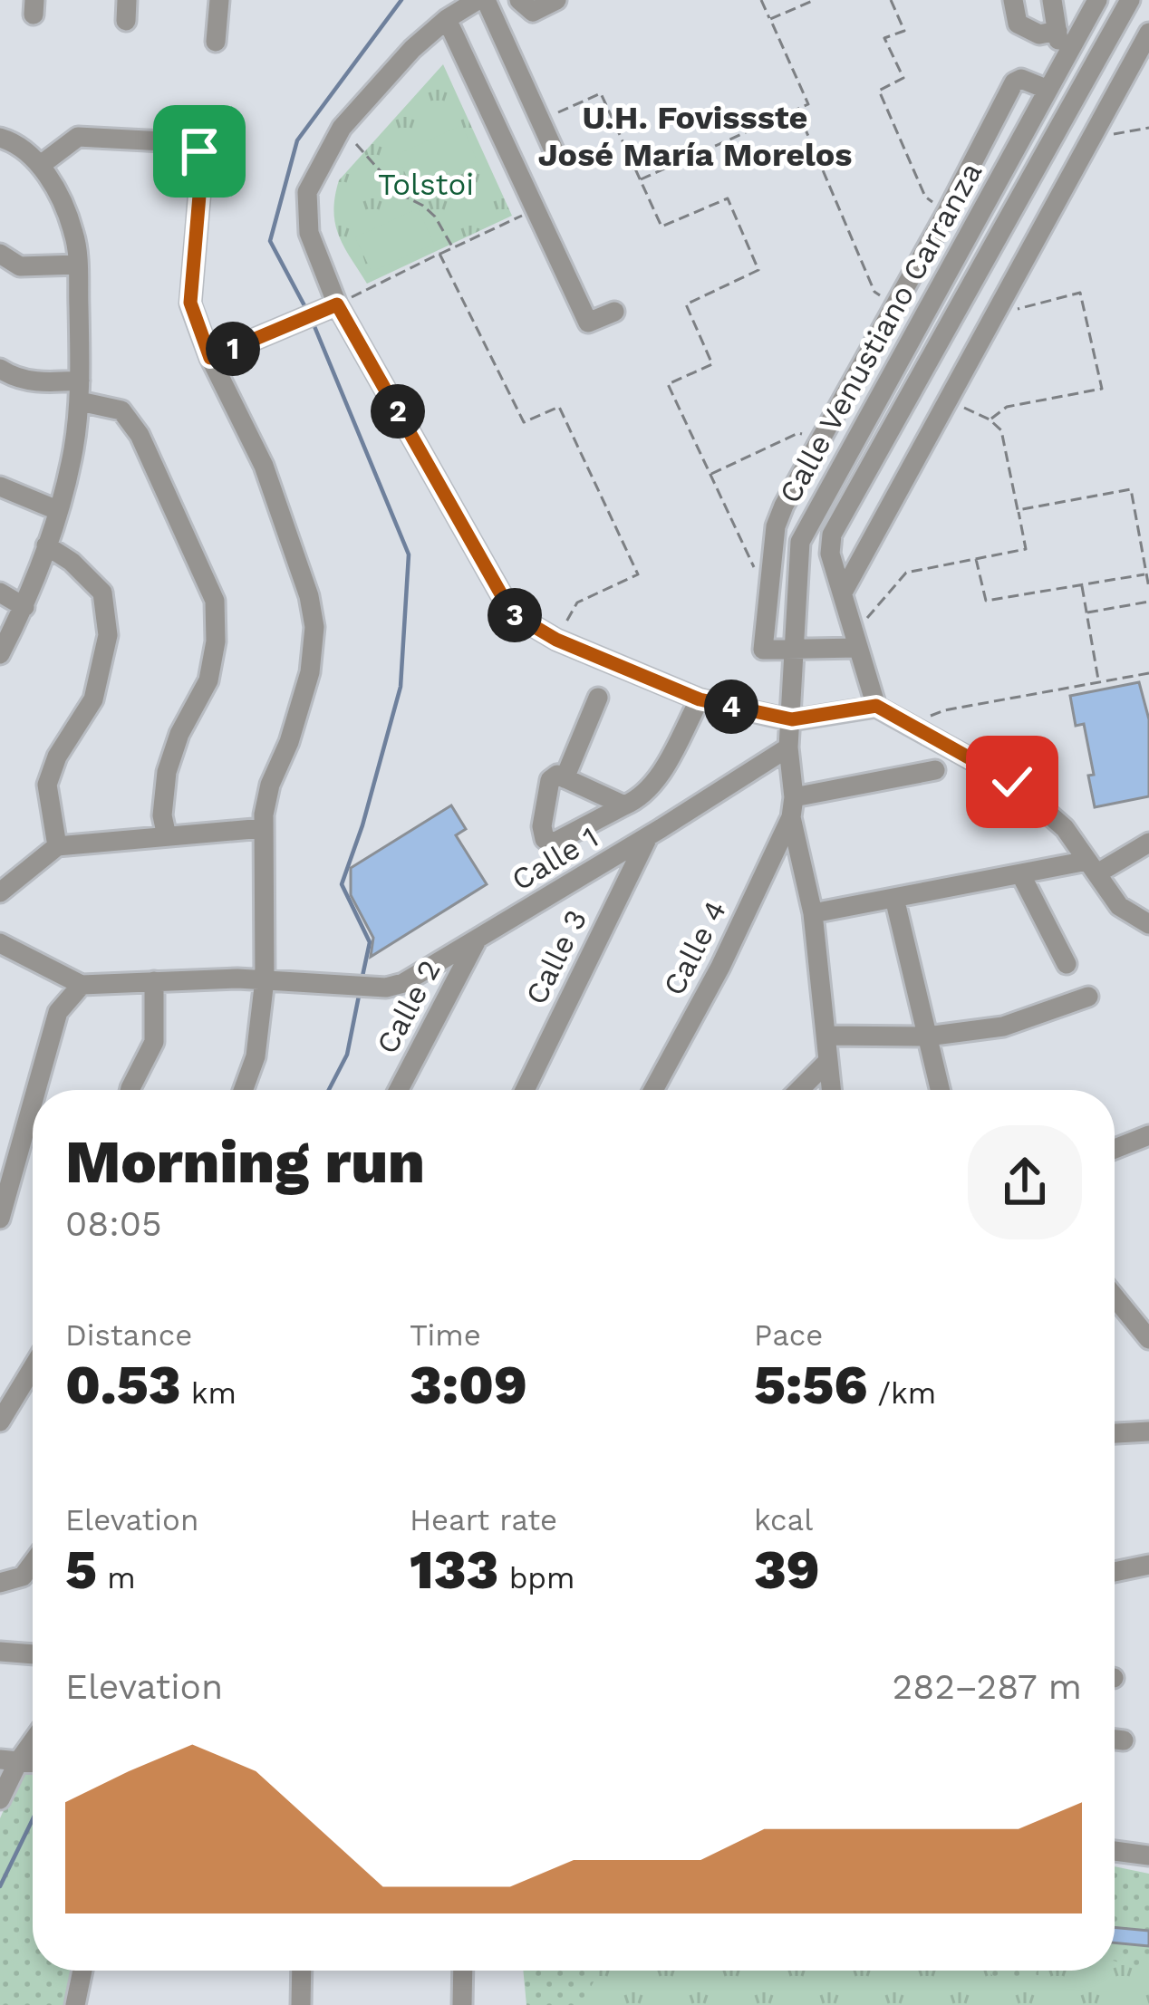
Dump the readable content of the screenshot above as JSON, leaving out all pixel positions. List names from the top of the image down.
{
  "streets": {
    "street": [
      "Calle Venustiano Carranza",
      "Calle 1",
      "Calle 4",
      "Calle 3",
      "Calle 2"
    ]
  },
  "crossings": [
    ["Calle Venustiano Carranza", "Calle 1"],
    ["Calle Venustiano Carranza", "Calle 4"],
    ["Calle 1", "Calle 3"],
    ["Calle 1", "Calle 2"]
  ],
  "districts": ["U.H. Fovissste José María Morelos"],
  "parks": ["Tolstoi"],
  "page": {
    "pins": [
      "1",
      "2",
      "3",
      "4"
    ],
    "heading": ["Morning run", "08:05"],
    "stats": [
      ["Distance", "0.53 km"],
      ["Time", "3:09"],
      ["Pace", "5:56 /km"],
      ["Elevation", "5 m"],
      ["Heart rate", "133 bpm"],
      ["kcal", "39"]
    ],
    "chart": ["Elevation", "282–287 m"]
  }
}
